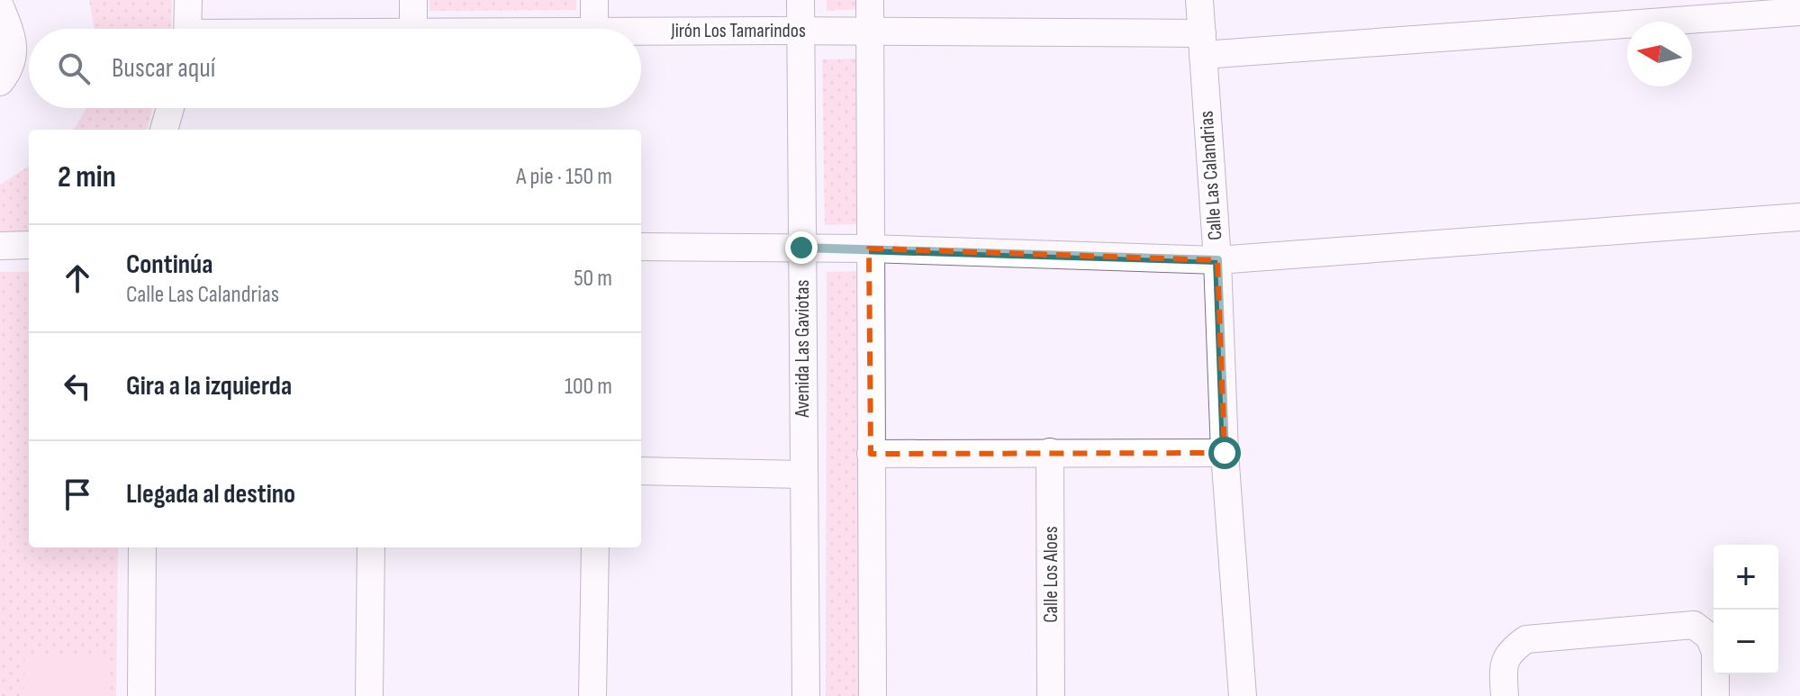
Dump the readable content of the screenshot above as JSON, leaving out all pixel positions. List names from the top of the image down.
{
  "streets": {
    "street": [
      "Jirón Los Tamarindos",
      "Calle Las Calandrias",
      "Avenida Las Gaviotas",
      "Calle Los Aloes"
    ]
  },
  "crossings": [
    ["Jirón Los Tamarindos", "Calle Las Calandrias"],
    ["Jirón Los Tamarindos", "Avenida Las Gaviotas"]
  ],
  "north": "left",
  "page": {
    "search": "Buscar aquí",
    "heading": ["2 min", "A pie · 150 m"],
    "list": [
      ["Continúa", "Calle Las Calandrias", "50 m"],
      ["Gira a la izquierda", "100 m"],
      "Llegada al destino"
    ],
    "map_buttons": ["+", "−"]
  }
}
